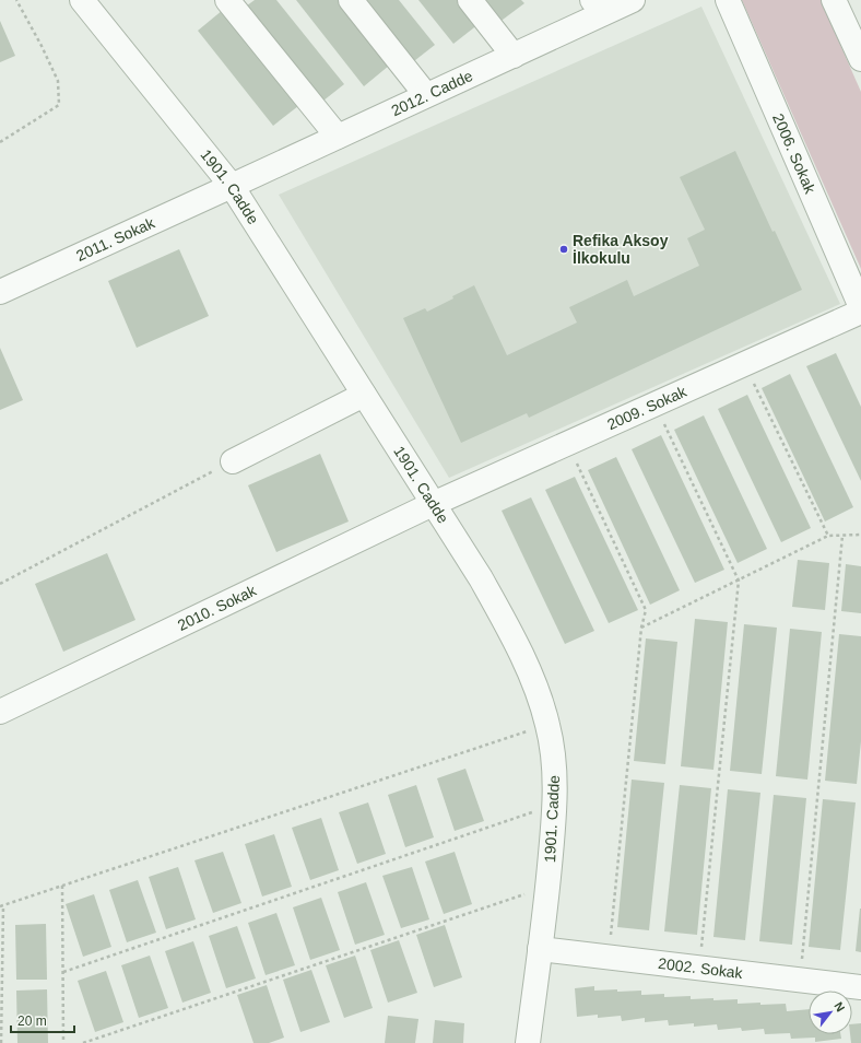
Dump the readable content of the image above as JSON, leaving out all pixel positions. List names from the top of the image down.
{
  "streets": {
    "street": [
      "2012. Cadde",
      "2006. Sokak",
      "1901. Cadde",
      "2011. Sokak",
      "2009. Sokak",
      "2010. Sokak",
      "2002. Sokak"
    ]
  },
  "crossings": [
    ["2012. Cadde", "1901. Cadde"],
    ["2012. Cadde", "2011. Sokak"],
    ["1901. Cadde", "2011. Sokak"],
    ["1901. Cadde", "2009. Sokak"],
    ["1901. Cadde", "2010. Sokak"],
    ["1901. Cadde", "2002. Sokak"],
    ["2009. Sokak", "2010. Sokak"]
  ],
  "places": ["Refika Aksoy İlkokulu"],
  "scale_bar": "20 m",
  "north": "top right"
}
